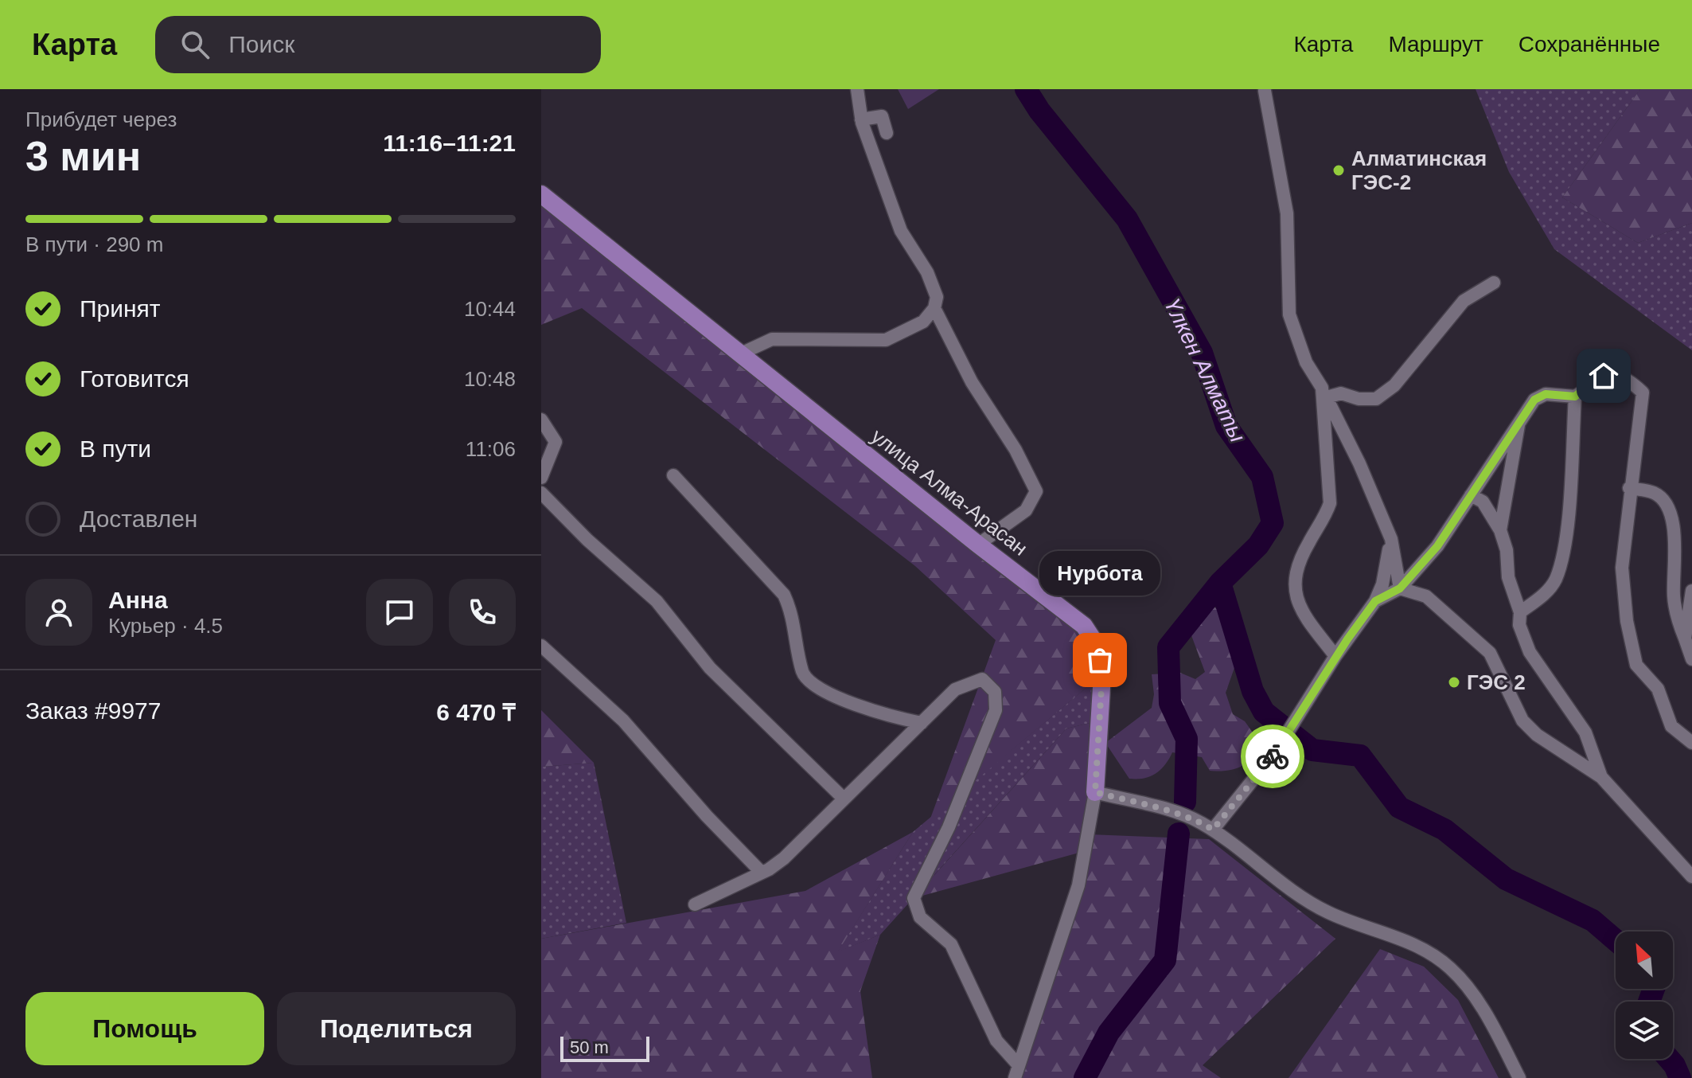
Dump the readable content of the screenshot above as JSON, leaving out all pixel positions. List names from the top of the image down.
{
  "streets": {
    "main road": ["улица Алма-Арасан"]
  },
  "water": ["Үлкен Алматы"],
  "places": ["Алматинская ГЭС-2", "Нурбота", "ГЭС 2"],
  "scale_bar": "50 m",
  "north": "top left",
  "page": {
    "header": "Карта",
    "search": "Поиск",
    "nav": ["Карта", "Маршрут", "Сохранённые"],
    "heading": ["3 мин", "Прибудет через", "11:16–11:21"],
    "panel": [
      "Анна",
      "Курьер · 4.5",
      "Заказ #9977",
      "6 470 ₸"
    ],
    "bar": "В пути · 290 m",
    "list": [
      ["Принят", "10:44"],
      ["Готовится", "10:48"],
      ["В пути", "11:06"],
      "Доставлен"
    ],
    "bubble": "Нурбота",
    "buttons": ["Помощь", "Поделиться"],
    "scale": "50 m"
  }
}
